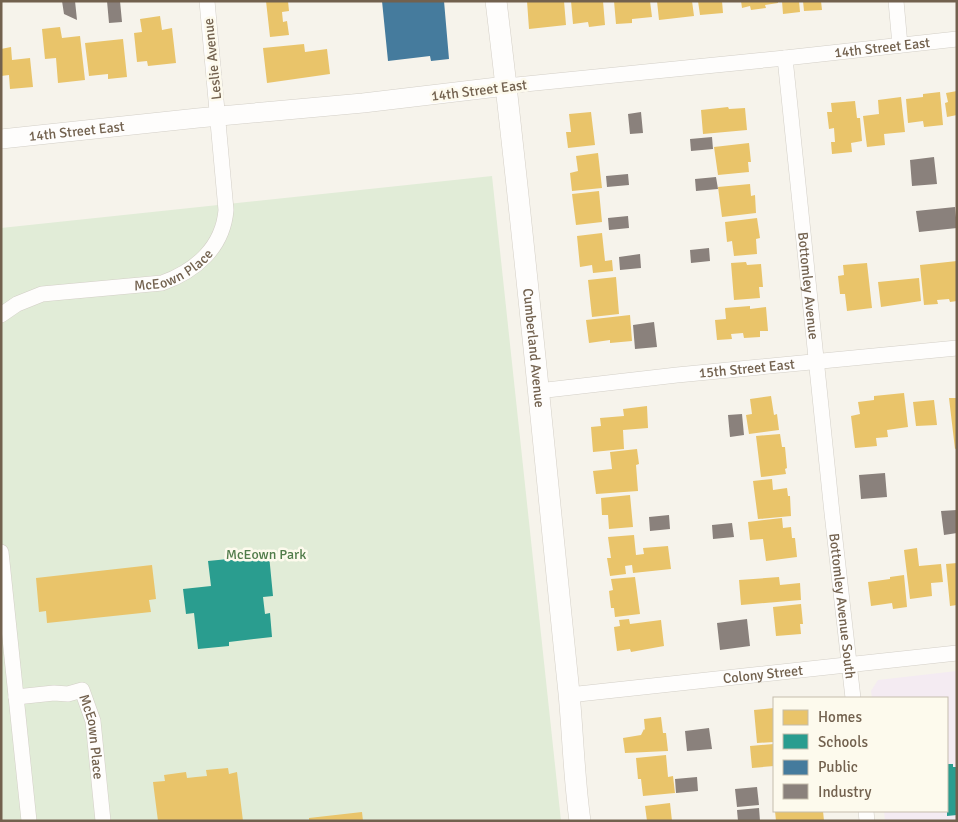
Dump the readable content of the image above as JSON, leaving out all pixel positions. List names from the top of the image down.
{
  "streets": {
    "main road": ["Cumberland Avenue"],
    "street": [
      "14th Street East",
      "Leslie Avenue",
      "McEown Place",
      "Bottomley Avenue",
      "15th Street East",
      "Bottomley Avenue South",
      "Colony Street"
    ]
  },
  "crossings": [
    ["14th Street East", "Leslie Avenue"],
    ["14th Street East", "McEown Place"],
    ["14th Street East", "Bottomley Avenue"],
    ["14th Street East", "Cumberland Avenue"],
    ["Leslie Avenue", "McEown Place"],
    ["Bottomley Avenue", "15th Street East"],
    ["Bottomley Avenue", "Bottomley Avenue South"],
    ["Cumberland Avenue", "15th Street East"],
    ["Cumberland Avenue", "Colony Street"],
    ["Bottomley Avenue South", "Colony Street"]
  ],
  "parks": ["McEown Park"],
  "legend": [
    "Homes",
    "Schools",
    "Public",
    "Industry"
  ]
}
